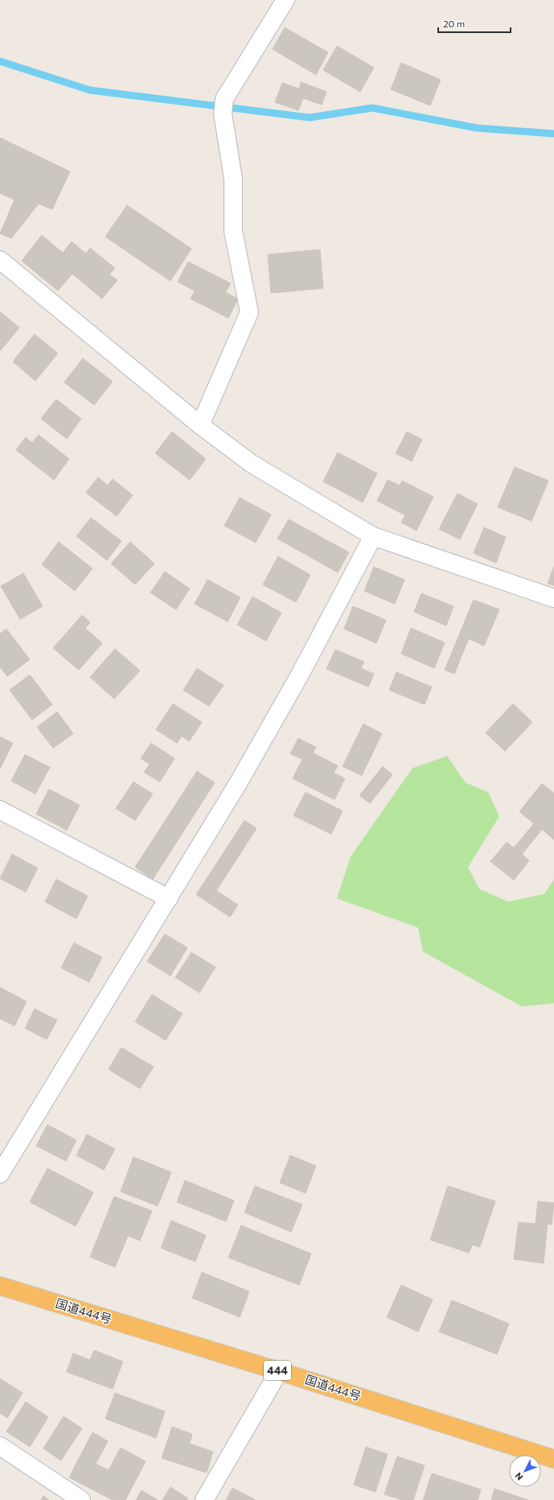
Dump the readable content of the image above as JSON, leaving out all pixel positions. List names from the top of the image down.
{
  "streets": {
    "highway": ["国道444号", "444"]
  },
  "scale_bar": "20 m",
  "north": "bottom left"
}
